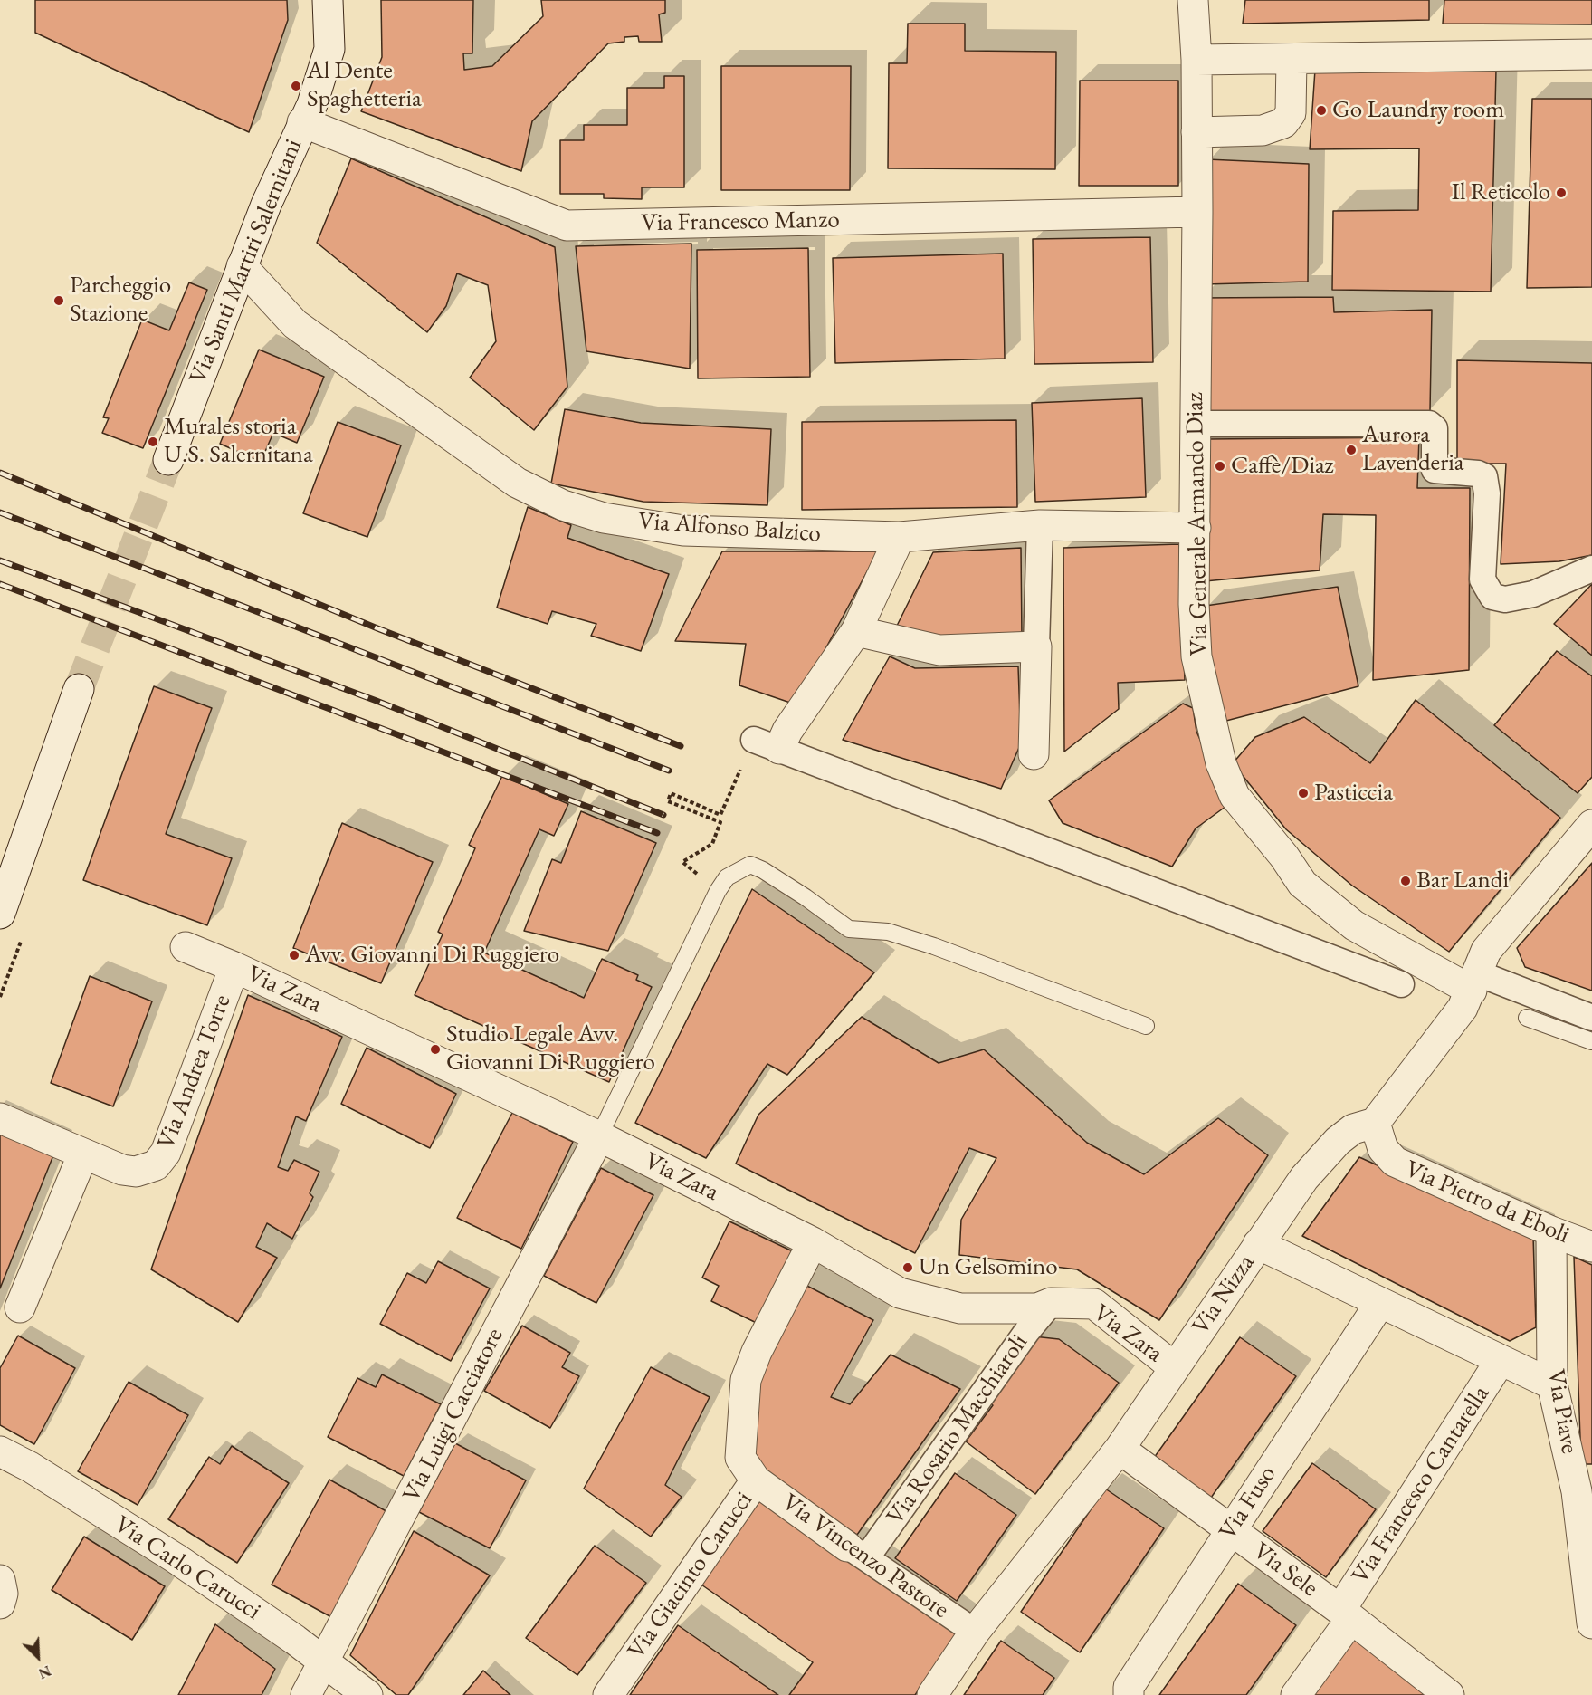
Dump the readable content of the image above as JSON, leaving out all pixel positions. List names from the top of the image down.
{
  "streets": {
    "street": [
      "Via Francesco Manzo",
      "Via Santi Martiri Salernitani",
      "Via Generale Armando Diaz",
      "Via Alfonso Balzico",
      "Via Zara",
      "Via Andrea Torre",
      "Via Pietro da Eboli",
      "Via Nizza",
      "Via Piave",
      "Via Luigi Cacciatore",
      "Via Rosario Macchiaroli",
      "Via Francesco Cantarella",
      "Via Fuso",
      "Via Vincenzo Pastore",
      "Via Carlo Carucci",
      "Via Sele",
      "Via Giacinto Carucci"
    ]
  },
  "crossings": [
    ["Via Francesco Manzo", "Via Santi Martiri Salernitani"],
    ["Via Francesco Manzo", "Via Generale Armando Diaz"],
    ["Via Santi Martiri Salernitani", "Via Alfonso Balzico"],
    ["Via Generale Armando Diaz", "Via Alfonso Balzico"],
    ["Via Zara", "Via Andrea Torre"],
    ["Via Zara", "Via Nizza"],
    ["Via Zara", "Via Luigi Cacciatore"],
    ["Via Zara", "Via Rosario Macchiaroli"],
    ["Via Zara", "Via Giacinto Carucci"],
    ["Via Pietro da Eboli", "Via Nizza"],
    ["Via Pietro da Eboli", "Via Piave"],
    ["Via Nizza", "Via Francesco Cantarella"],
    ["Via Nizza", "Via Vincenzo Pastore"],
    ["Via Nizza", "Via Sele"],
    ["Via Piave", "Via Francesco Cantarella"],
    ["Via Luigi Cacciatore", "Via Carlo Carucci"],
    ["Via Rosario Macchiaroli", "Via Vincenzo Pastore"],
    ["Via Francesco Cantarella", "Via Sele"],
    ["Via Fuso", "Via Sele"],
    ["Via Vincenzo Pastore", "Via Giacinto Carucci"]
  ],
  "places": [
    "Al Dente Spaghetteria",
    "Go Laundry room",
    "Il Reticolo",
    "Parcheggio Stazione",
    "Murales storia U.S. Salernitana",
    "Aurora Lavenderia",
    "Caffè/Diaz",
    "Pasticcia",
    "Bar Landi",
    "Avv. Giovanni Di Ruggiero",
    "Studio Legale Avv. Giovanni Di Ruggiero",
    "Un Gelsomino"
  ],
  "north": "bottom right"
}
